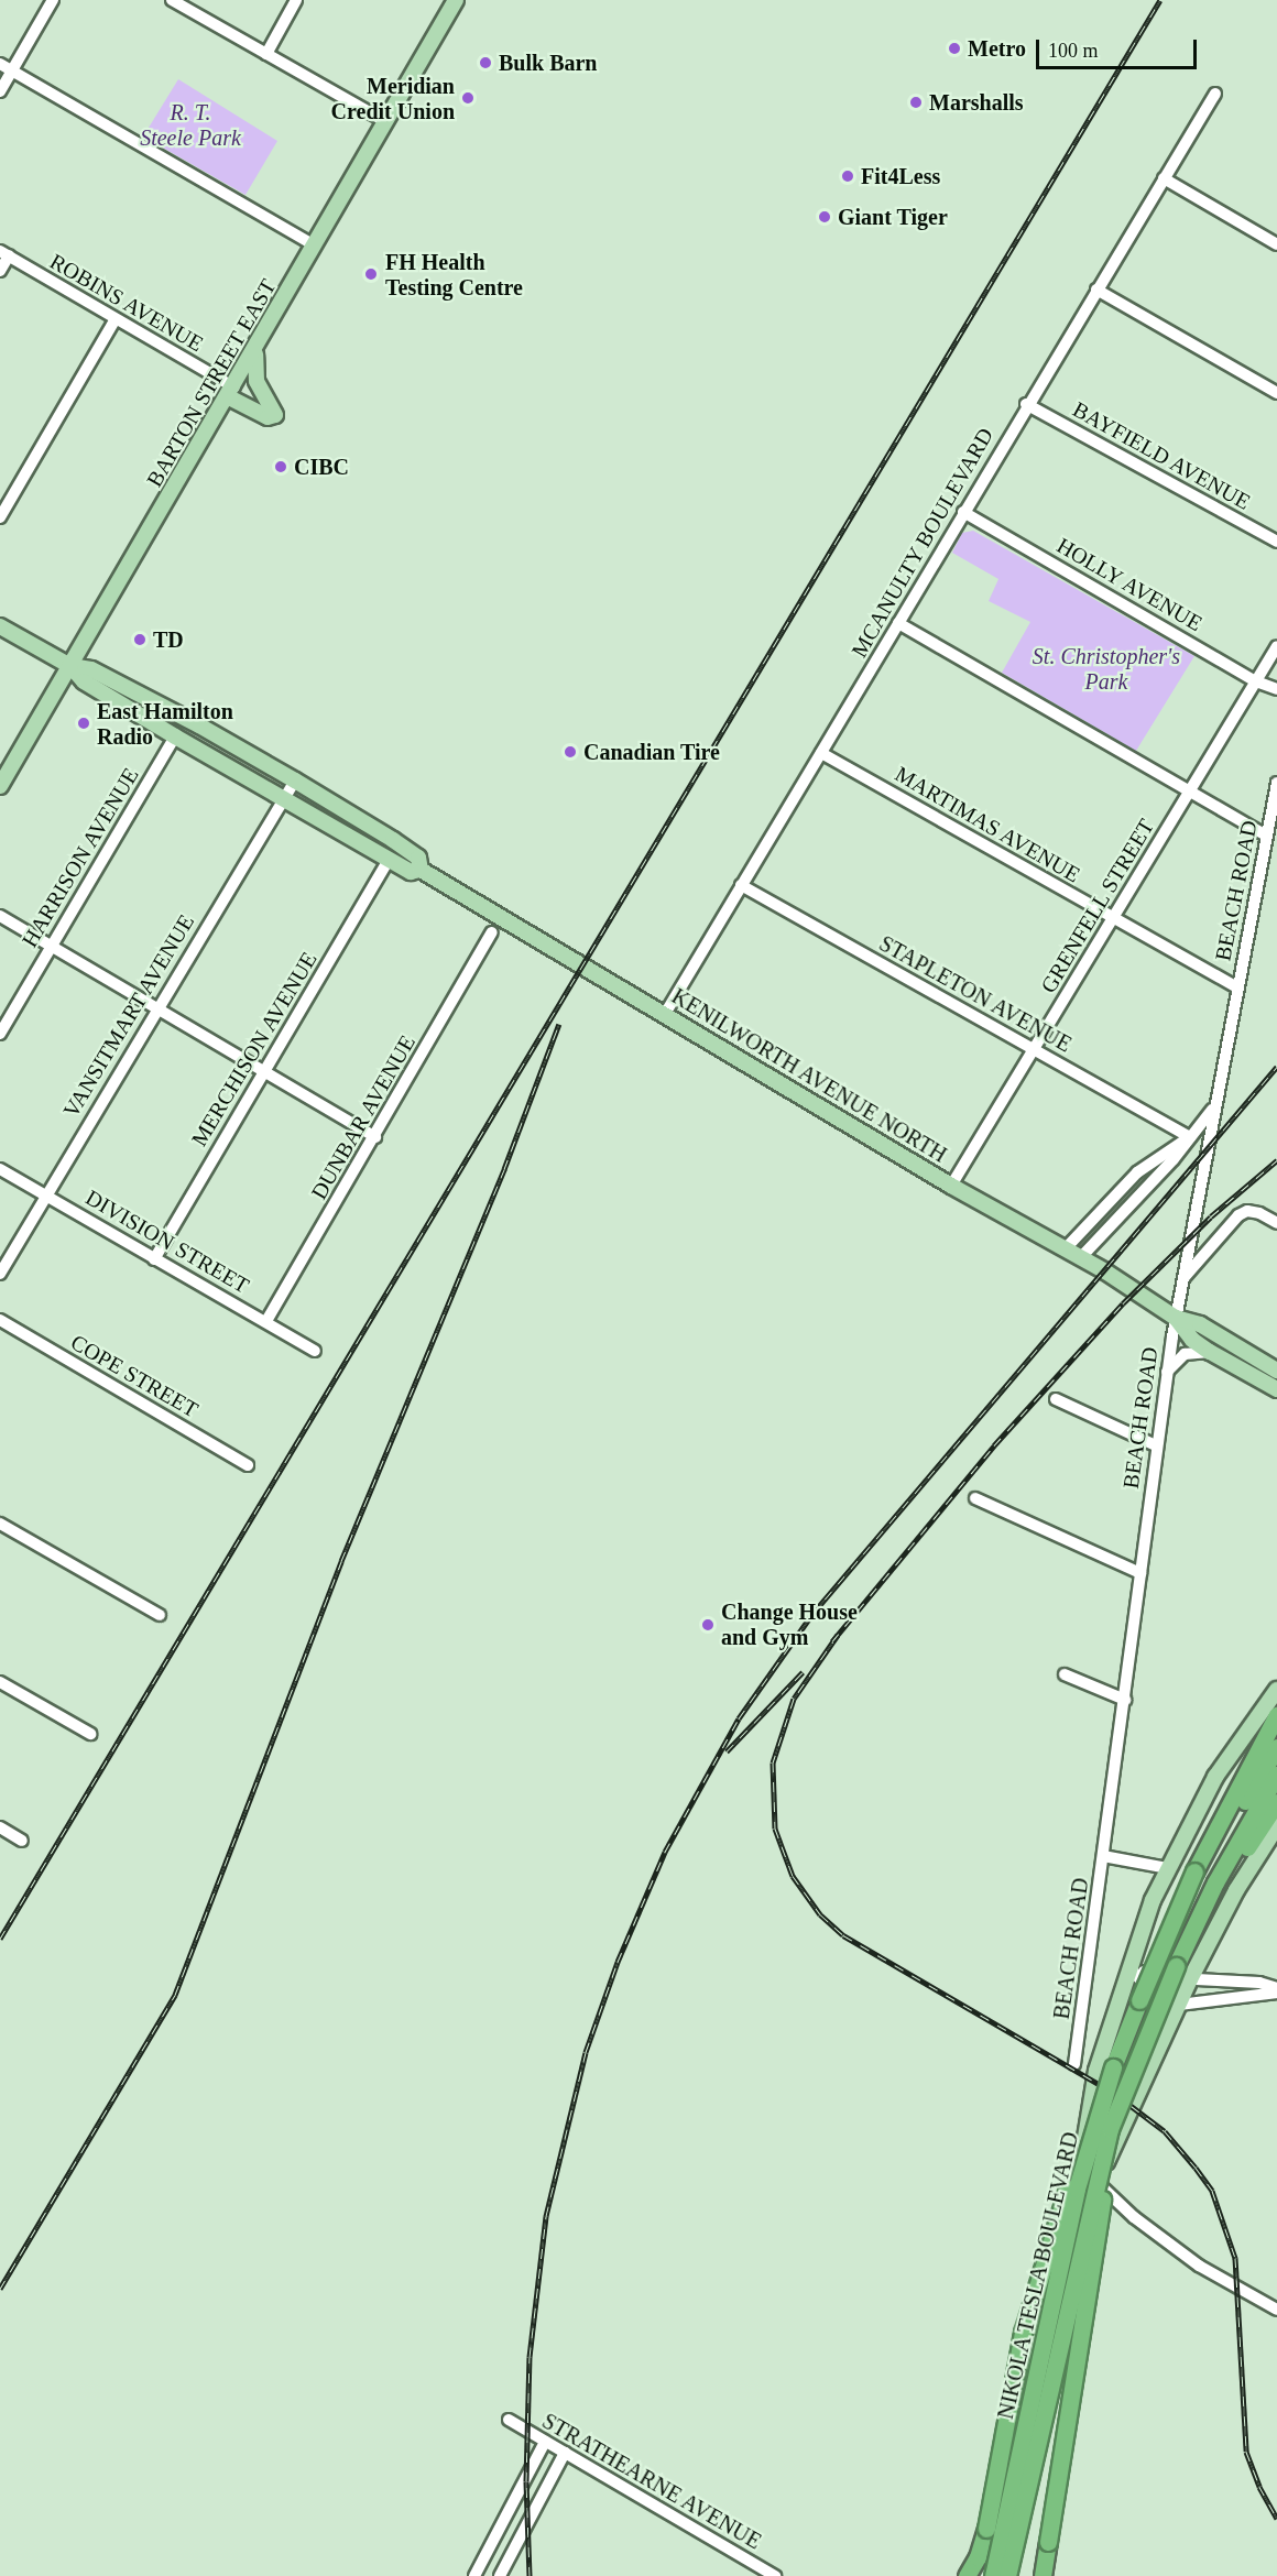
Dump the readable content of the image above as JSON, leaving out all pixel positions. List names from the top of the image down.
{
  "streets": {
    "highway": ["NIKOLA TESLA BOULEVARD"],
    "main road": ["BARTON STREET EAST", "KENILWORTH AVENUE NORTH"],
    "street": [
      "ROBINS AVENUE",
      "BAYFIELD AVENUE",
      "MCANULTY BOULEVARD",
      "HOLLY AVENUE",
      "MARTIMAS AVENUE",
      "HARRISON AVENUE",
      "BEACH ROAD",
      "GRENFELL STREET",
      "STAPLETON AVENUE",
      "VANSITMART AVENUE",
      "MERCHISON AVENUE",
      "DUNBAR AVENUE",
      "DIVISION STREET",
      "COPE STREET",
      "STRATHEARNE AVENUE"
    ]
  },
  "crossings": [
    ["ROBINS AVENUE", "BARTON STREET EAST"],
    ["BARTON STREET EAST", "KENILWORTH AVENUE NORTH"],
    ["BAYFIELD AVENUE", "MCANULTY BOULEVARD"],
    ["MCANULTY BOULEVARD", "HOLLY AVENUE"],
    ["MCANULTY BOULEVARD", "MARTIMAS AVENUE"],
    ["MCANULTY BOULEVARD", "STAPLETON AVENUE"],
    ["MCANULTY BOULEVARD", "KENILWORTH AVENUE NORTH"],
    ["HOLLY AVENUE", "GRENFELL STREET"],
    ["MARTIMAS AVENUE", "BEACH ROAD"],
    ["MARTIMAS AVENUE", "GRENFELL STREET"],
    ["HARRISON AVENUE", "KENILWORTH AVENUE NORTH"],
    ["BEACH ROAD", "KENILWORTH AVENUE NORTH"],
    ["GRENFELL STREET", "STAPLETON AVENUE"],
    ["GRENFELL STREET", "KENILWORTH AVENUE NORTH"],
    ["VANSITMART AVENUE", "KENILWORTH AVENUE NORTH"],
    ["VANSITMART AVENUE", "DIVISION STREET"],
    ["MERCHISON AVENUE", "KENILWORTH AVENUE NORTH"],
    ["MERCHISON AVENUE", "DIVISION STREET"],
    ["DUNBAR AVENUE", "DIVISION STREET"]
  ],
  "parks": ["R. T. Steele Park", "St. Christopher's Park"],
  "places": [
    "Metro",
    "Bulk Barn",
    "Meridian Credit Union",
    "Marshalls",
    "Fit4Less",
    "Giant Tiger",
    "FH Health Testing Centre",
    "CIBC",
    "TD",
    "East Hamilton Radio",
    "Canadian Tire",
    "Change House and Gym"
  ],
  "scale_bar": "100 m"
}
